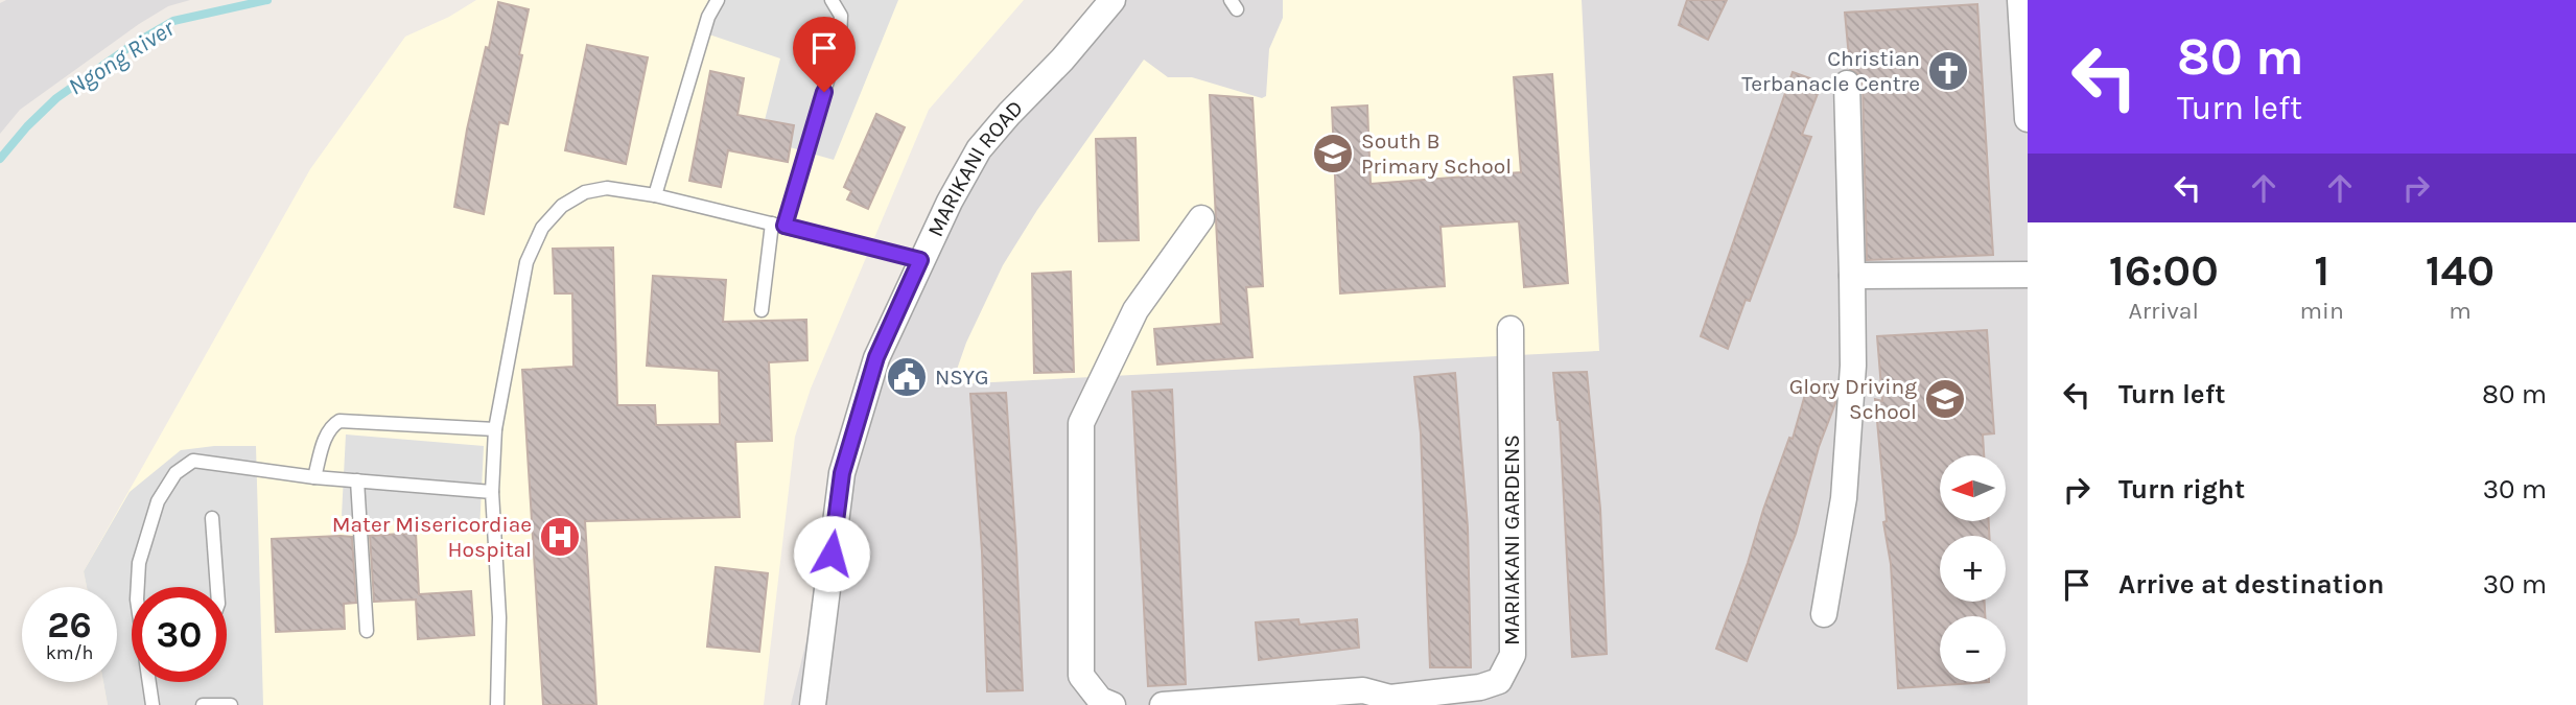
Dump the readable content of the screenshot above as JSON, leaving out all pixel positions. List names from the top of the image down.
{
  "streets": {
    "street": ["MARIKANI ROAD", "MARIAKANI GARDENS"]
  },
  "water": ["Ngong River"],
  "places": {
    "church": ["Christian Terbanacle Centre"],
    "school or university": ["South B Primary School", "Glory Driving School"],
    "public building": ["NSYG"],
    "hospital": ["Mater Misericordiae Hospital"]
  },
  "north": "left",
  "page": {
    "turn": ["80 m", "Turn left"],
    "eta": [
      "16:00",
      "Arrival",
      "1",
      "min",
      "140",
      "m"
    ],
    "list": [
      {
        "name": "Turn left",
        "value": "80 m"
      },
      {
        "name": "Turn right",
        "value": "30 m"
      },
      {
        "name": "Arrive at destination",
        "value": "30 m"
      }
    ],
    "map_buttons": ["+", "−"],
    "speed": "26 km/h",
    "limit": "30"
  }
}
